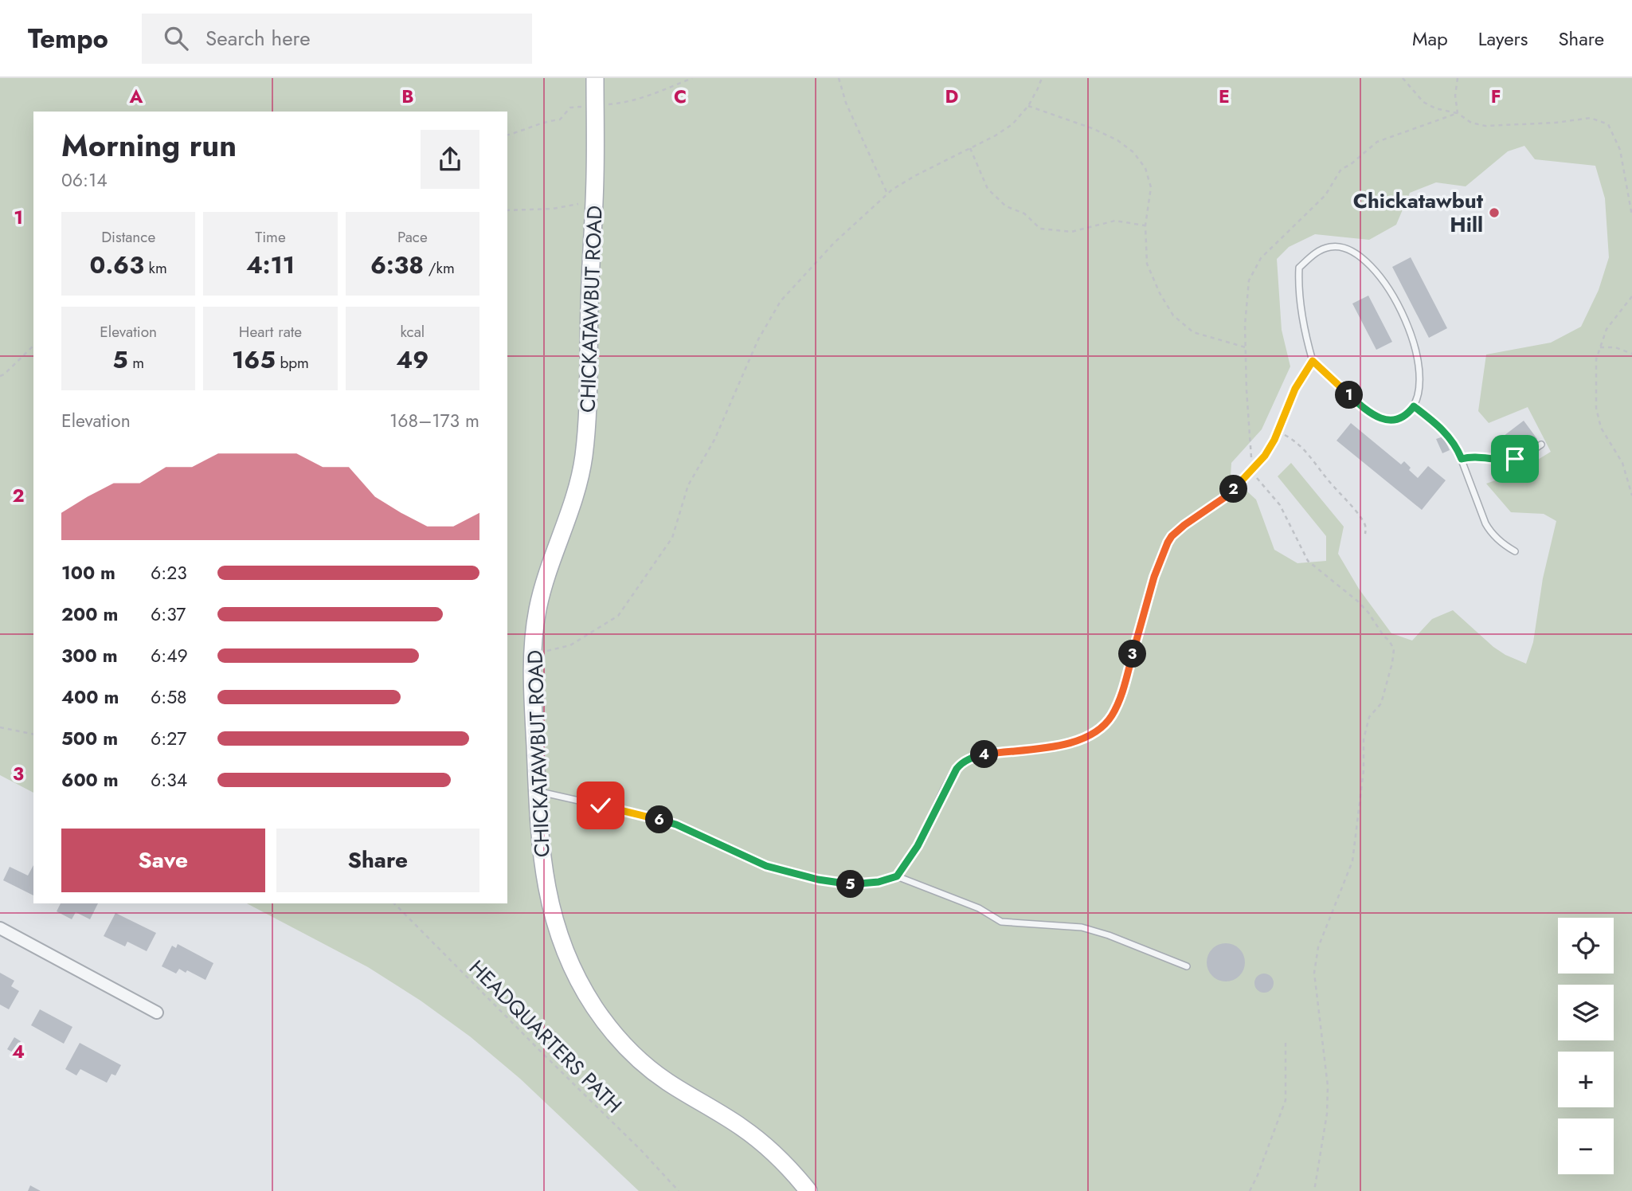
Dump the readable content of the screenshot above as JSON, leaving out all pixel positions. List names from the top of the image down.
{
  "streets": {
    "main road": ["CHICKATAWBUT ROAD"],
    "path": ["HEADQUARTERS PATH"]
  },
  "places": ["Chickatawbut Hill"],
  "page": {
    "header": "Tempo",
    "search": "Search here",
    "nav": ["Map", "Layers", "Share"],
    "heading": ["Morning run", "06:14"],
    "stats": [
      ["Distance", "0.63 km"],
      ["Time", "4:11"],
      ["Pace", "6:38 /km"],
      ["Elevation", "5 m"],
      ["Heart rate", "165 bpm"],
      ["kcal", "49"]
    ],
    "pins": [
      "1",
      "2",
      "3",
      "4",
      "6",
      "5"
    ],
    "chart": ["Elevation", "168–173 m"],
    "list": [
      {
        "name": "100 m",
        "note": "6:23"
      },
      {
        "name": "200 m",
        "note": "6:37"
      },
      {
        "name": "300 m",
        "note": "6:49"
      },
      {
        "name": "400 m",
        "note": "6:58"
      },
      {
        "name": "500 m",
        "note": "6:27"
      },
      {
        "name": "600 m",
        "note": "6:34"
      }
    ],
    "buttons": ["Save", "Share"],
    "map_buttons": ["+", "−"]
  },
  "grid": {
    "columns": [
      "A",
      "B",
      "C",
      "D",
      "E",
      "F"
    ],
    "rows": [
      "1",
      "2",
      "3",
      "4"
    ]
  }
}
